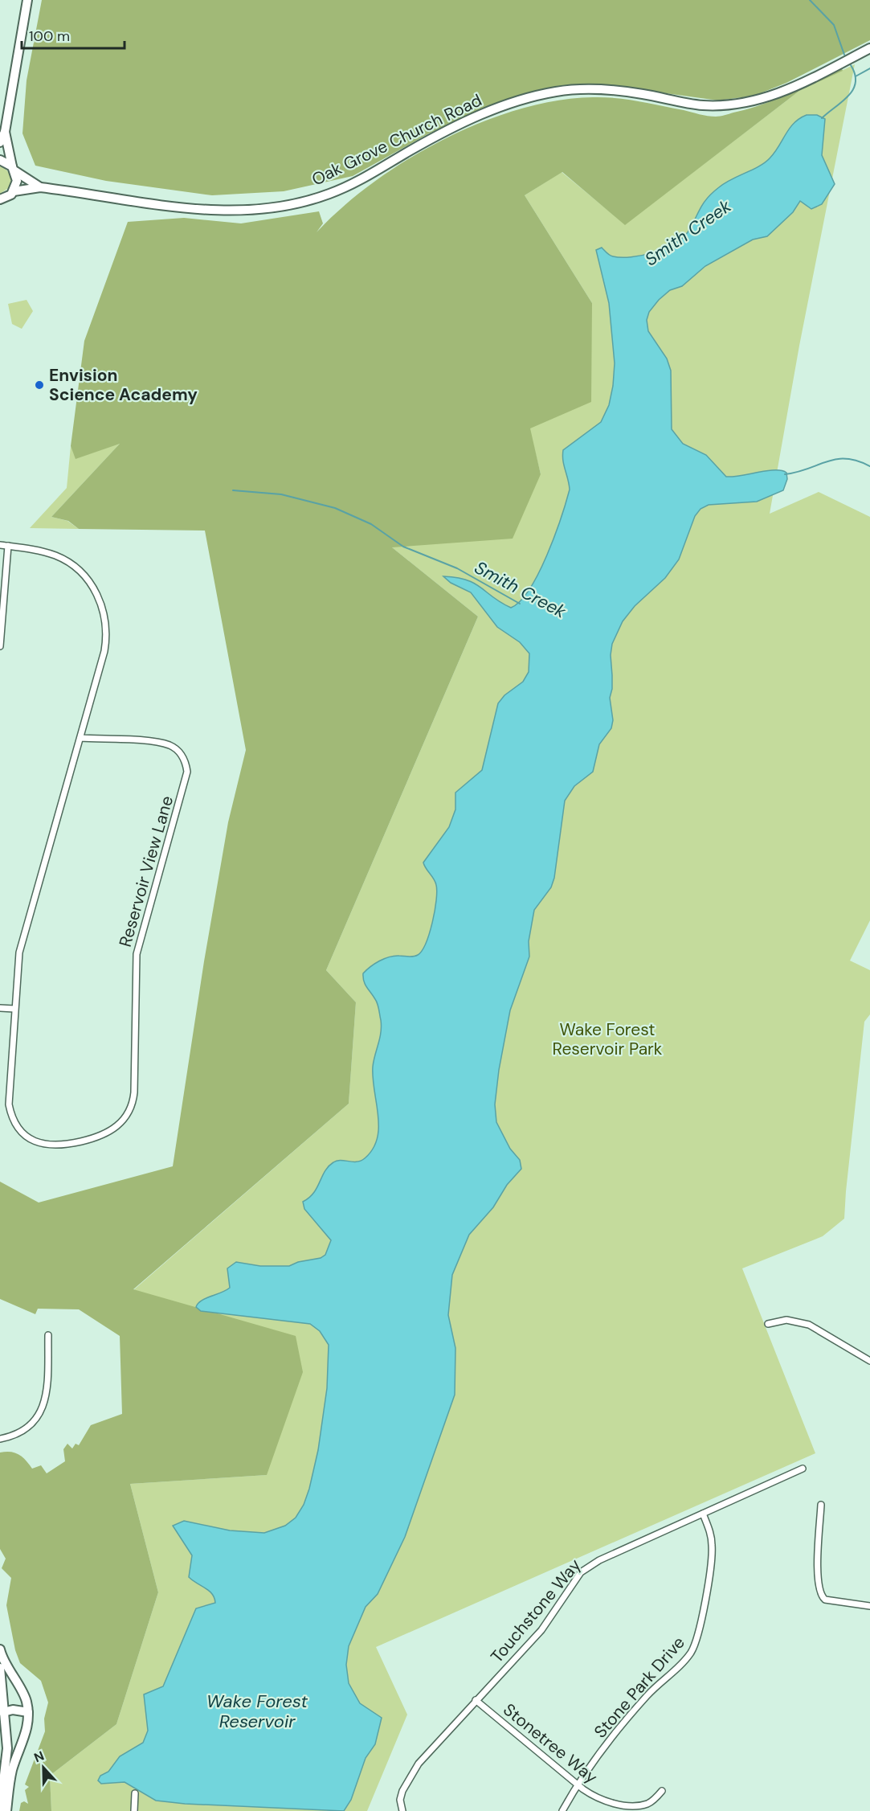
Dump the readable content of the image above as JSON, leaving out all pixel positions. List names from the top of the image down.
{
  "streets": {
    "main road": ["Oak Grove Church Road"],
    "street": [
      "Reservoir View Lane",
      "Touchstone Way",
      "Stone Park Drive",
      "Stonetree Way"
    ]
  },
  "crossings": [
    ["Touchstone Way", "Stone Park Drive"],
    ["Touchstone Way", "Stonetree Way"],
    ["Stone Park Drive", "Stonetree Way"]
  ],
  "water": ["Smith Creek", "Wake Forest Reservoir"],
  "parks": ["Wake Forest Reservoir Park"],
  "places": ["Envision Science Academy"],
  "scale_bar": "100 m",
  "north": "top"
}
